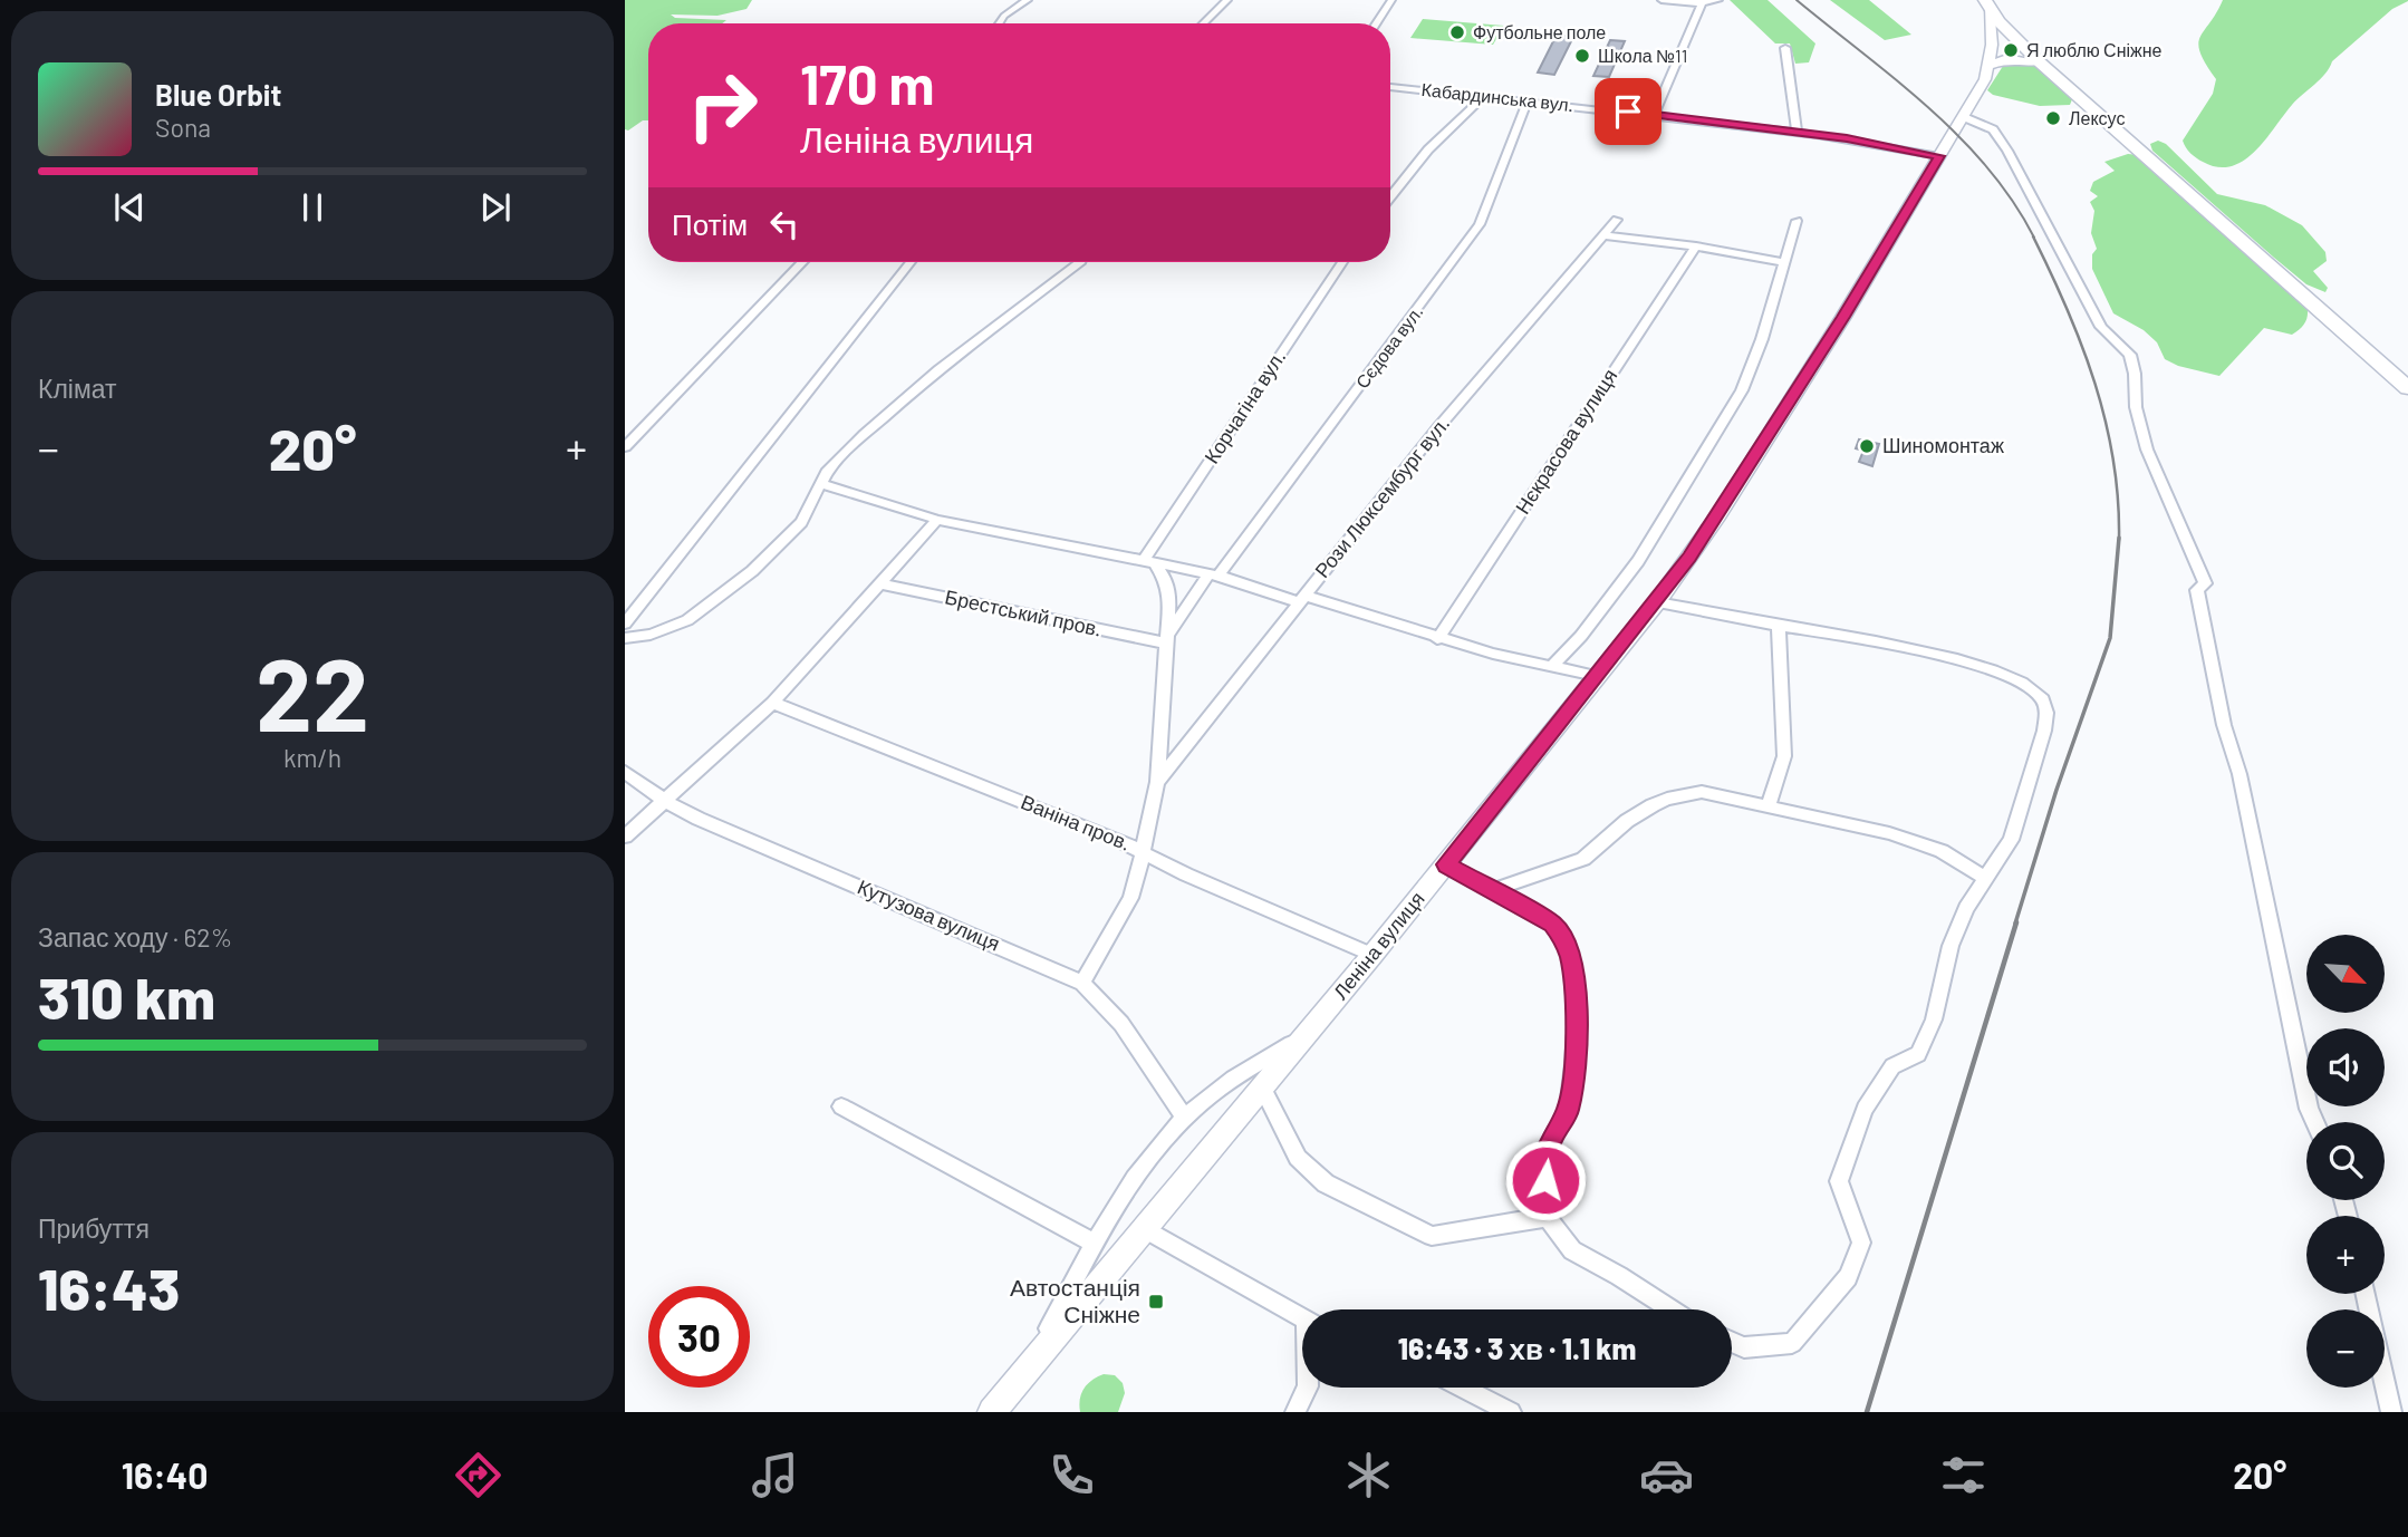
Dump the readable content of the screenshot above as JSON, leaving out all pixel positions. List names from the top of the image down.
{
  "streets": {
    "main road": ["Леніна вулиця"],
    "street": [
      "Кабардинська вул.",
      "Сєдова вул.",
      "Корчагіна вул.",
      "Нєкрасова вулиця",
      "Рози Люксембург вул.",
      "Брестський пров.",
      "Ваніна пров.",
      "Кутузова вулиця"
    ]
  },
  "crossings": [
    ["Кабардинська вул.", "Сєдова вул."],
    ["Кабардинська вул.", "Леніна вулиця"],
    ["Сєдова вул.", "Брестський пров."],
    ["Ваніна пров.", "Леніна вулиця"]
  ],
  "places": {
    "other": [
      "Футбольне поле",
      "Я люблю Сніжне",
      "Школа №11",
      "Лексус",
      "Шиномонтаж"
    ],
    "transit": ["Автостанція Сніжне"]
  },
  "north": "bottom right",
  "page": {
    "turn": ["170 m", "Леніна вулиця"],
    "song": ["Blue Orbit", "Sona"],
    "then": "Потім",
    "tile": [
      "Клімат",
      ["22", "km/h"],
      ["Запас ходу · 62%", "310 km"],
      ["Прибуття", "16:43"]
    ],
    "heat": ["−", "20°", "+"],
    "map_buttons": ["+", "−"],
    "limit": "30",
    "trip": "16:43 · 3 хв · 1.1 km",
    "tabs": ["16:40", "20°"]
  }
}
